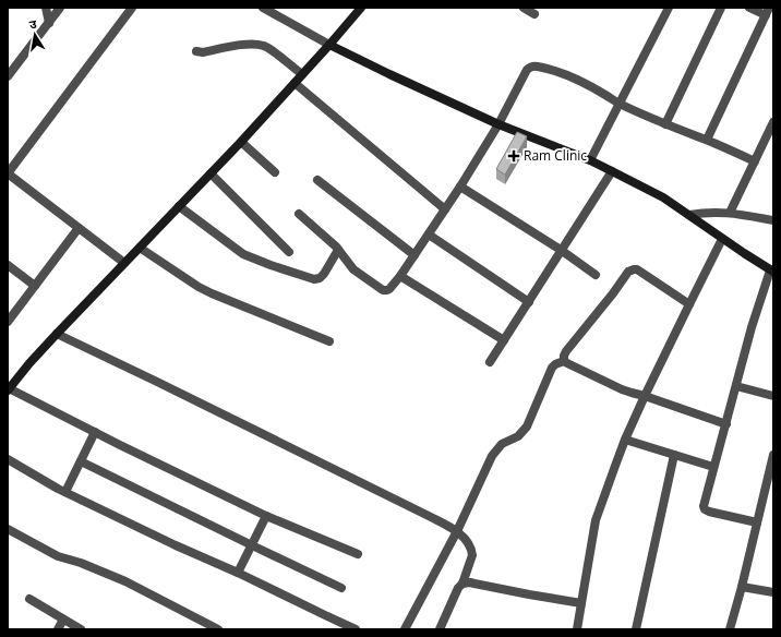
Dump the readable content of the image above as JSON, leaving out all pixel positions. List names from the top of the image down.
{
  "places": {
    "health": ["Ram Clinic"]
  },
  "north": "top"
}
